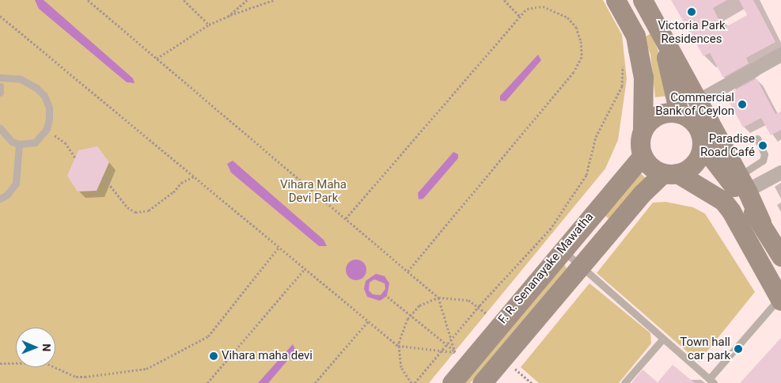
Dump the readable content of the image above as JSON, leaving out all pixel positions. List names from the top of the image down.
{
  "streets": {
    "main road": ["F. R. Senanayake Mawatha"]
  },
  "parks": ["Vihara Maha Devi Park"],
  "places": [
    "Victoria Park Residences",
    "Commercial Bank of Ceylon",
    "Paradise Road Café",
    "Town hall car park",
    "Vihara maha devi"
  ],
  "north": "right"
}
